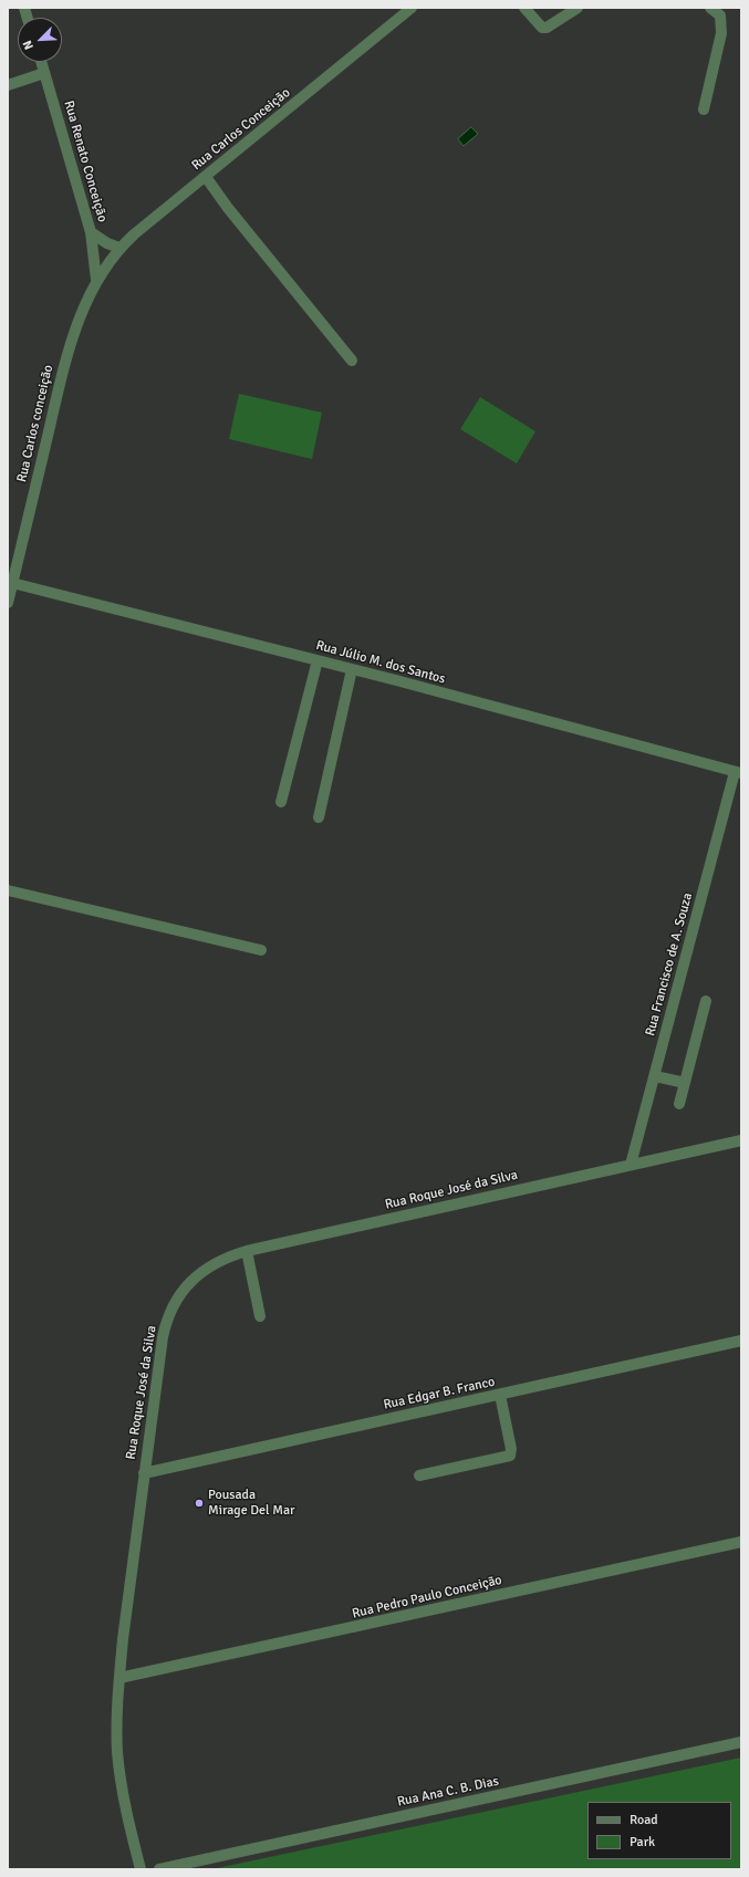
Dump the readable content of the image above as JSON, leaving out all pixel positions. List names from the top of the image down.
{
  "streets": {
    "street": [
      "Rua Carlos Conceição",
      "Rua Renato Conceição",
      "Rua Carlos conceição",
      "Rua Júlio M. dos Santos",
      "Rua Francisco de A. Souza",
      "Rua Roque José da Silva",
      "Rua Edgar B. Franco",
      "Rua Pedro Paulo Conceição",
      "Rua Ana C. B. Dias"
    ]
  },
  "crossings": [
    ["Rua Carlos Conceição", "Rua Renato Conceição"],
    ["Rua Carlos Conceição", "Rua Carlos conceição"],
    ["Rua Renato Conceição", "Rua Carlos conceição"],
    ["Rua Carlos conceição", "Rua Júlio M. dos Santos"],
    ["Rua Júlio M. dos Santos", "Rua Francisco de A. Souza"],
    ["Rua Francisco de A. Souza", "Rua Roque José da Silva"],
    ["Rua Roque José da Silva", "Rua Edgar B. Franco"],
    ["Rua Roque José da Silva", "Rua Pedro Paulo Conceição"]
  ],
  "places": ["Pousada Mirage Del Mar"],
  "legend": ["Road", "Park"],
  "north": "bottom left"
}
